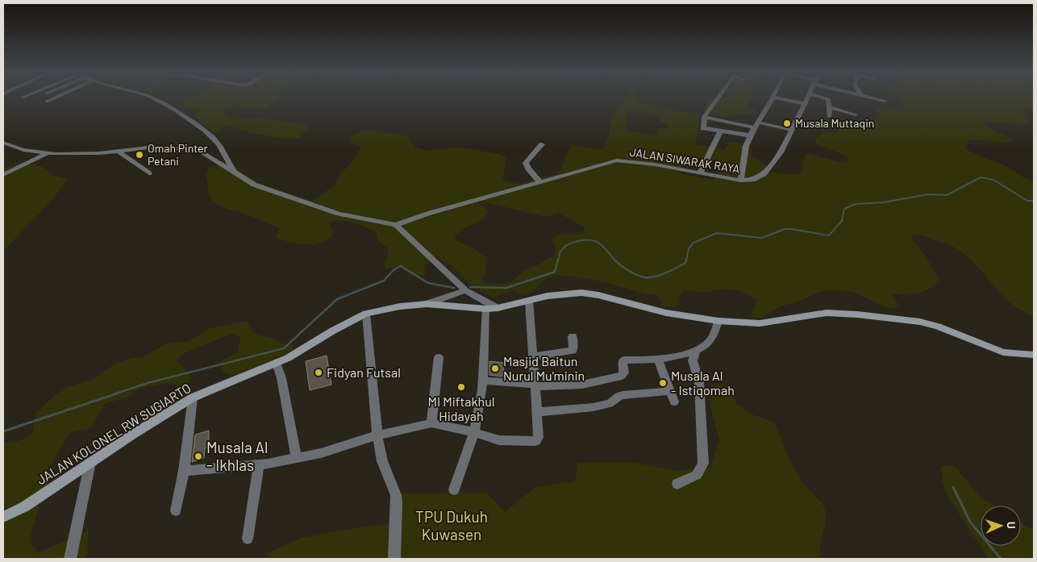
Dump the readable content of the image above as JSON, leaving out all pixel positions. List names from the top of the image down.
{
  "streets": {
    "main road": ["JALAN KOLONEL RW SUGIARTO"],
    "street": ["JALAN SIWARAK RAYA"]
  },
  "parks": ["TPU Dukuh Kuwasen"],
  "places": [
    "Musala Muttaqin",
    "Omah Pinter Petani",
    "Masjid Baitun Nurul Mu'minin",
    "Fidyan Futsal",
    "Musala Al - Istiqomah",
    "MI Miftakhul Hidayah",
    "Musala Al - Ikhlas"
  ],
  "north": "right"
}
